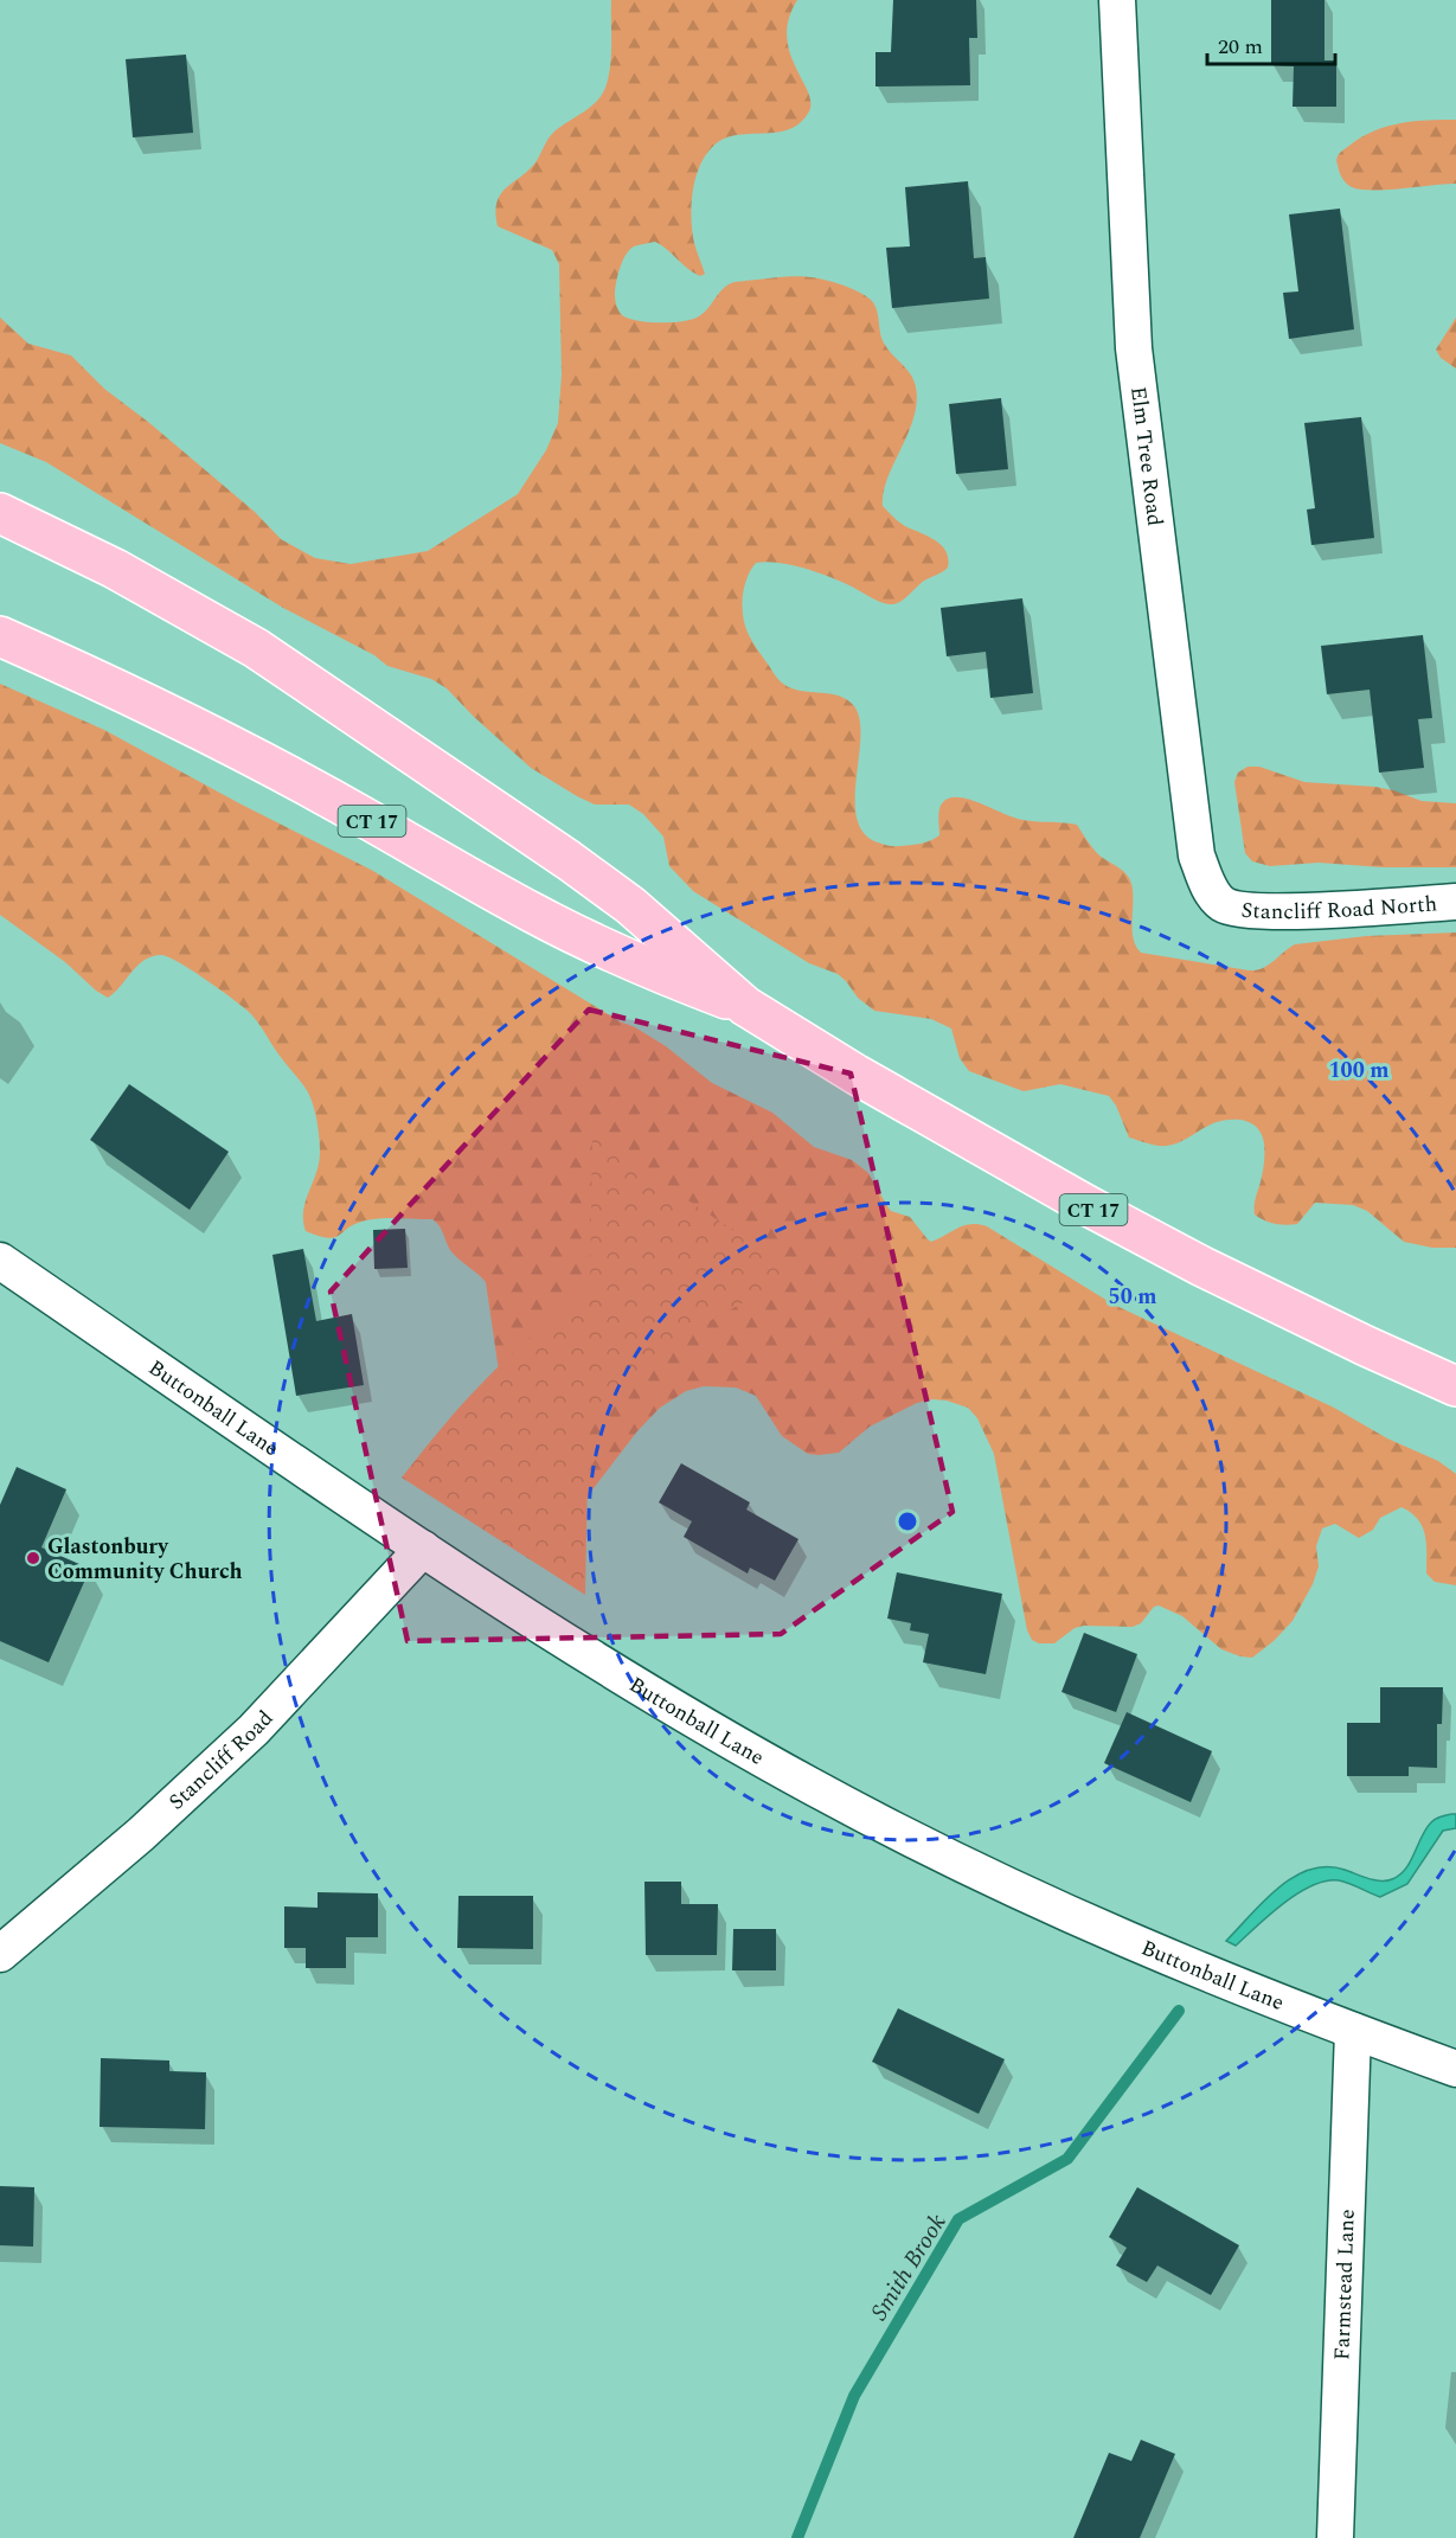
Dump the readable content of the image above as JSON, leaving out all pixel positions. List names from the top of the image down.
{
  "streets": {
    "main road": ["CT 17"],
    "street": [
      "Elm Tree Road",
      "Stancliff Road North",
      "Buttonball Lane",
      "Stancliff Road",
      "Farmstead Lane"
    ]
  },
  "crossings": [
    ["Elm Tree Road", "Stancliff Road North"],
    ["Buttonball Lane", "Stancliff Road"],
    ["Buttonball Lane", "Farmstead Lane"]
  ],
  "water": ["Smith Brook"],
  "places": ["Glastonbury Community Church"],
  "scale_bar": "20 m",
  "rings": ["100 m", "50 m"]
}
